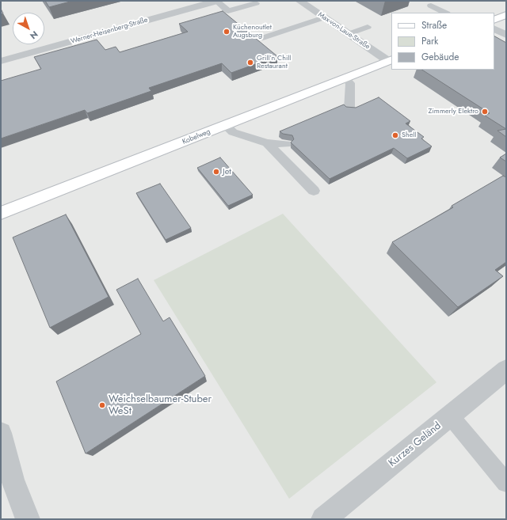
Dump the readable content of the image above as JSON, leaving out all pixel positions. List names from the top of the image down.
{
  "streets": {
    "main road": ["Kobelweg"],
    "street": ["Werner-Heisenberg-Straße", "Max-von-Laue-Straße", "Kurzes Geländ"]
  },
  "crossings": [
    ["Max-von-Laue-Straße", "Kobelweg"]
  ],
  "places": [
    "Küchenoutlet Augsburg",
    "Grill’n Chill Restaurant",
    "Zimmerly Elektro",
    "Shell",
    "Jet",
    "Weichselbaumer-Stuber WeSt"
  ],
  "legend": ["Straße", "Park", "Gebäude"],
  "north": "bottom right"
}
